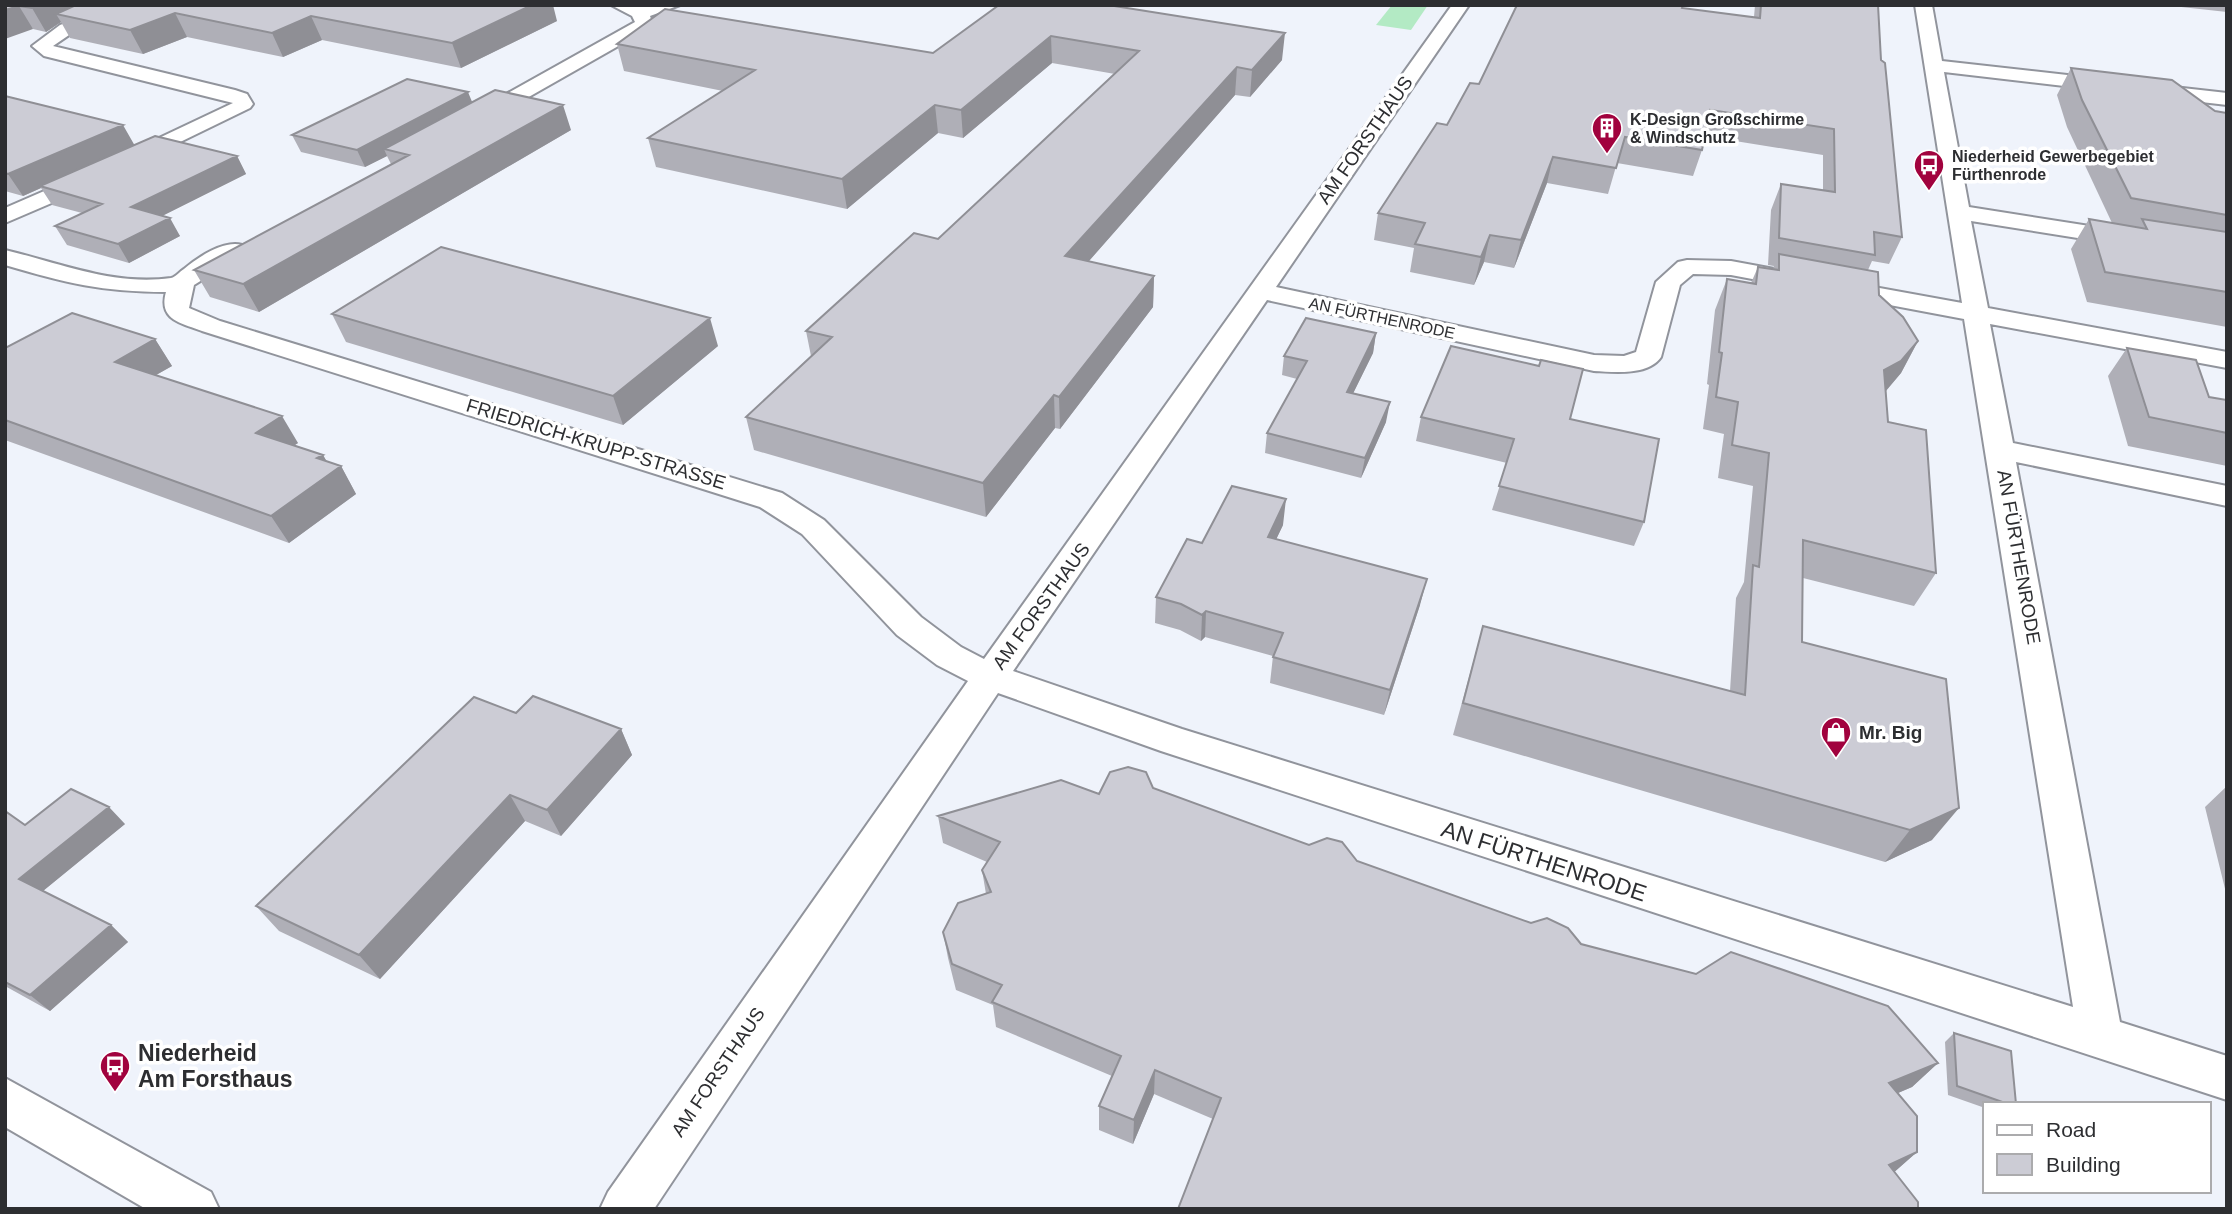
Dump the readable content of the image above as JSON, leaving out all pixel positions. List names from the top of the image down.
{
  "streets": {
    "street": ["AM FORSTHAUS", "AN FÜRTHENRODE", "FRIEDRICH-KRUPP-STRASSE"]
  },
  "crossings": [
    ["AM FORSTHAUS", "AN FÜRTHENRODE"],
    ["AM FORSTHAUS", "FRIEDRICH-KRUPP-STRASSE"],
    ["AN FÜRTHENRODE", "FRIEDRICH-KRUPP-STRASSE"]
  ],
  "places": {
    "building": ["K-Design Großschirme & Windschutz"],
    "bus stop": ["Niederheid Gewerbegebiet Fürthenrode", "Niederheid Am Forsthaus"],
    "shop": ["Mr. Big"]
  },
  "legend": ["Road", "Building"]
}
